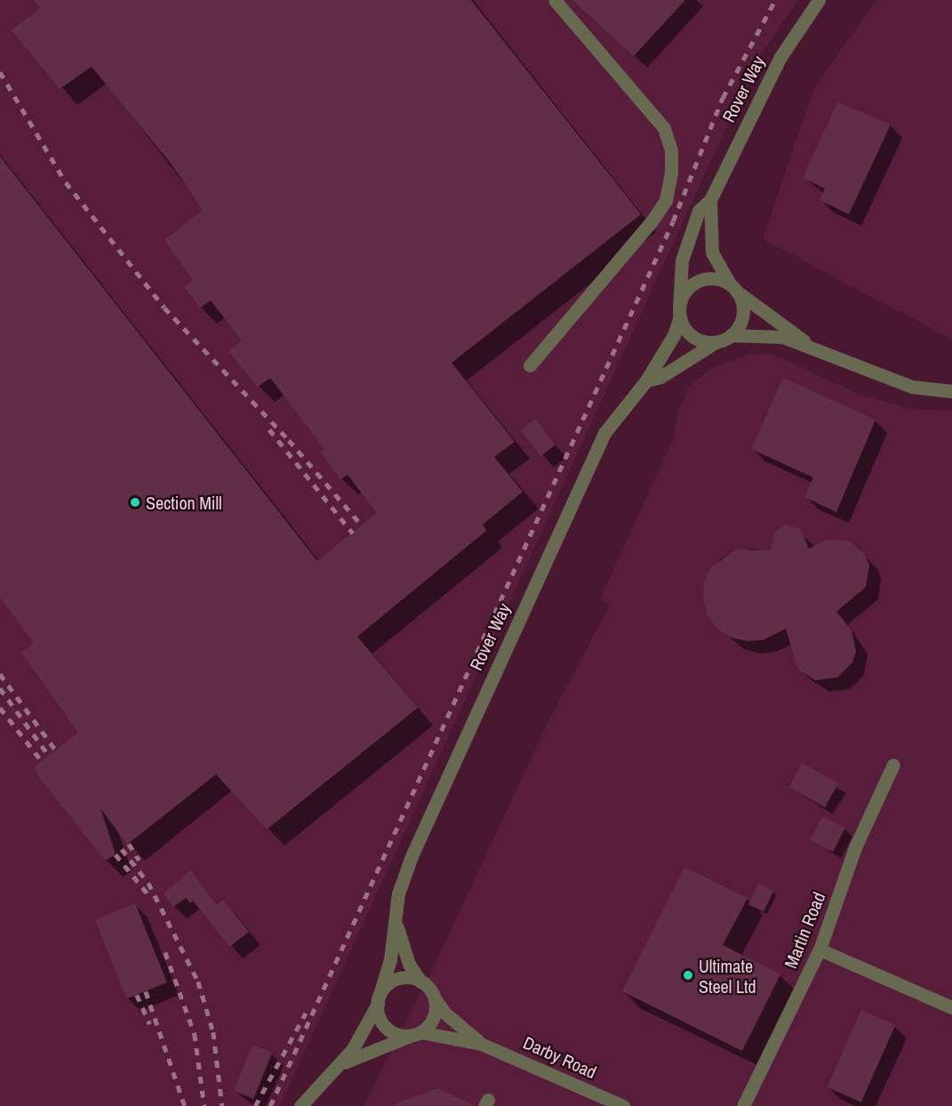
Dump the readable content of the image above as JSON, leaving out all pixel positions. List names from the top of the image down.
{
  "streets": {
    "street": ["Rover Way", "Martin Road", "Darby Road"]
  },
  "crossings": [
    ["Rover Way", "Darby Road"]
  ],
  "places": ["Section Mill", "Ultimate Steel Ltd"]
}
